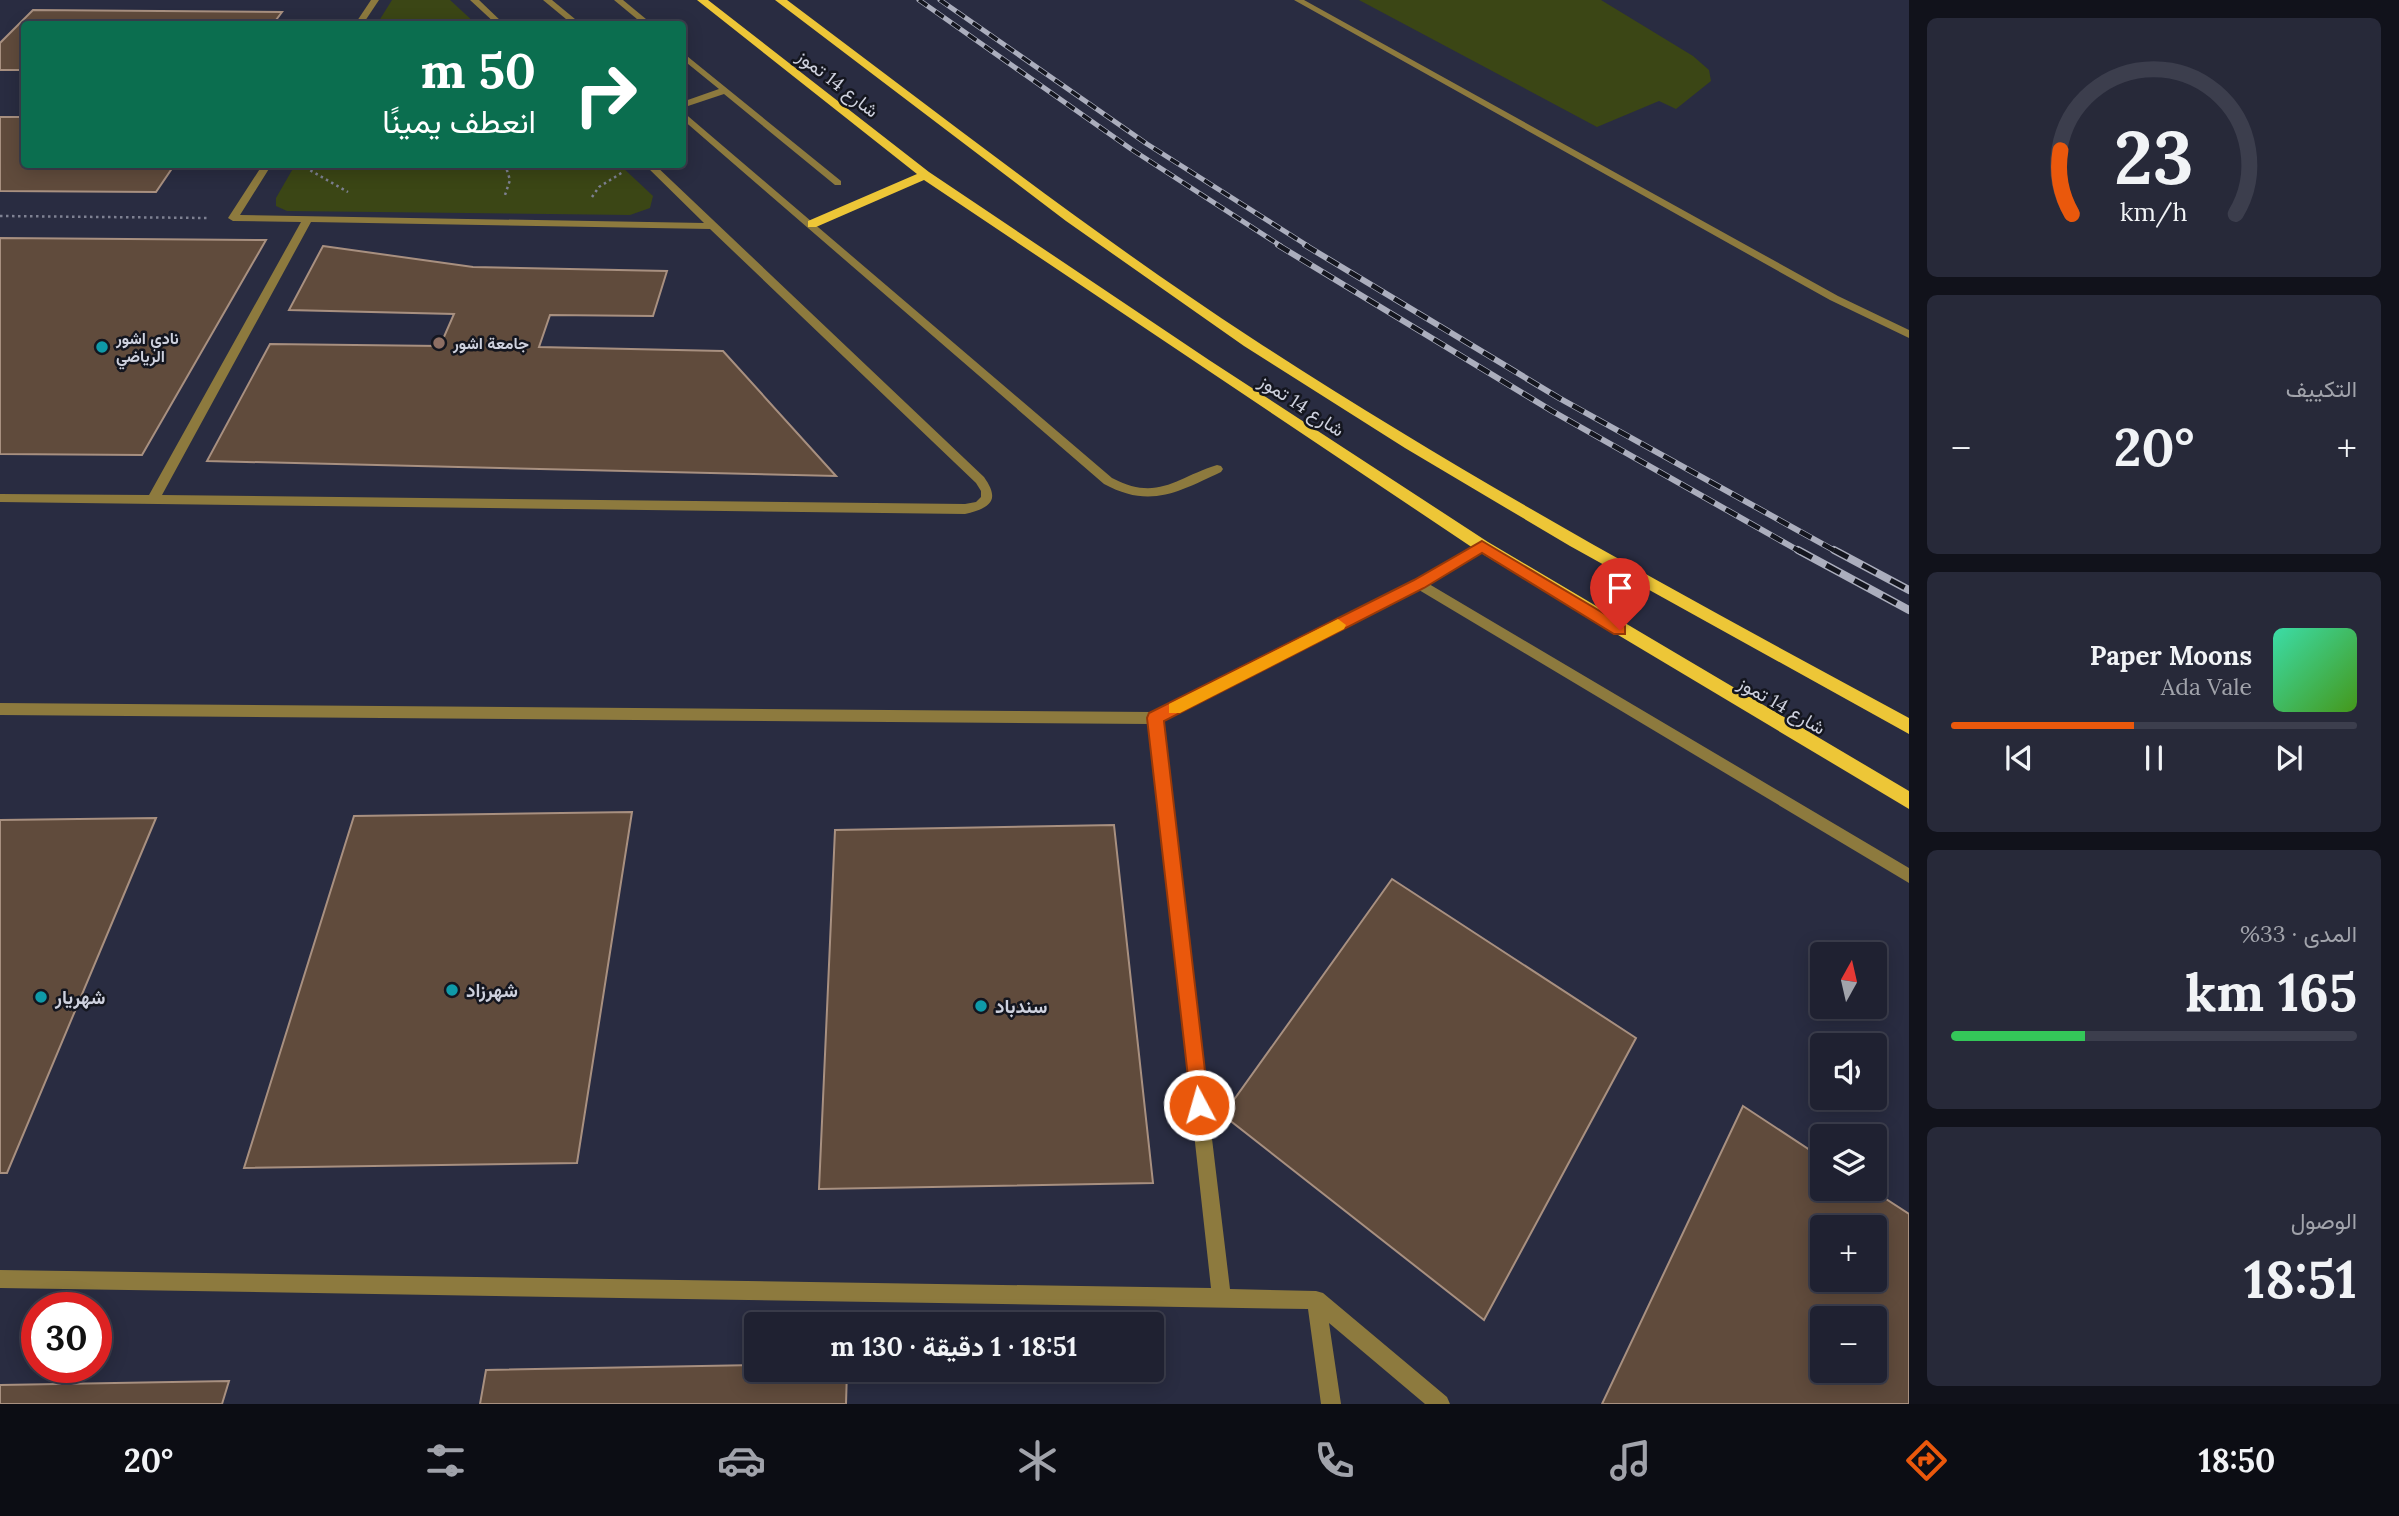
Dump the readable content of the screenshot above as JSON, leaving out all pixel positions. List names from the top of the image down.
{
  "streets": {
    "main road": ["شارع 14 تموز"]
  },
  "places": [
    "جامعة اشور",
    "نادي اشور الرياضي",
    "شهرزاد",
    "شهريار",
    "سندباد"
  ],
  "north": "top",
  "page": {
    "turn": ["50 m", "انعطف يمينًا"],
    "tile": [
      "التكييف",
      ["المدى · 33%", "165 km"],
      ["الوصول", "18:51"]
    ],
    "heat": ["−", "20°", "+"],
    "song": ["Paper Moons", "Ada Vale"],
    "map_buttons": ["+", "−"],
    "limit": "30",
    "trip": "18:51 · 1 دقيقة · 130 m",
    "tabs": ["18:50", "20°"],
    "gauge": ["23", "km/h"]
  }
}
